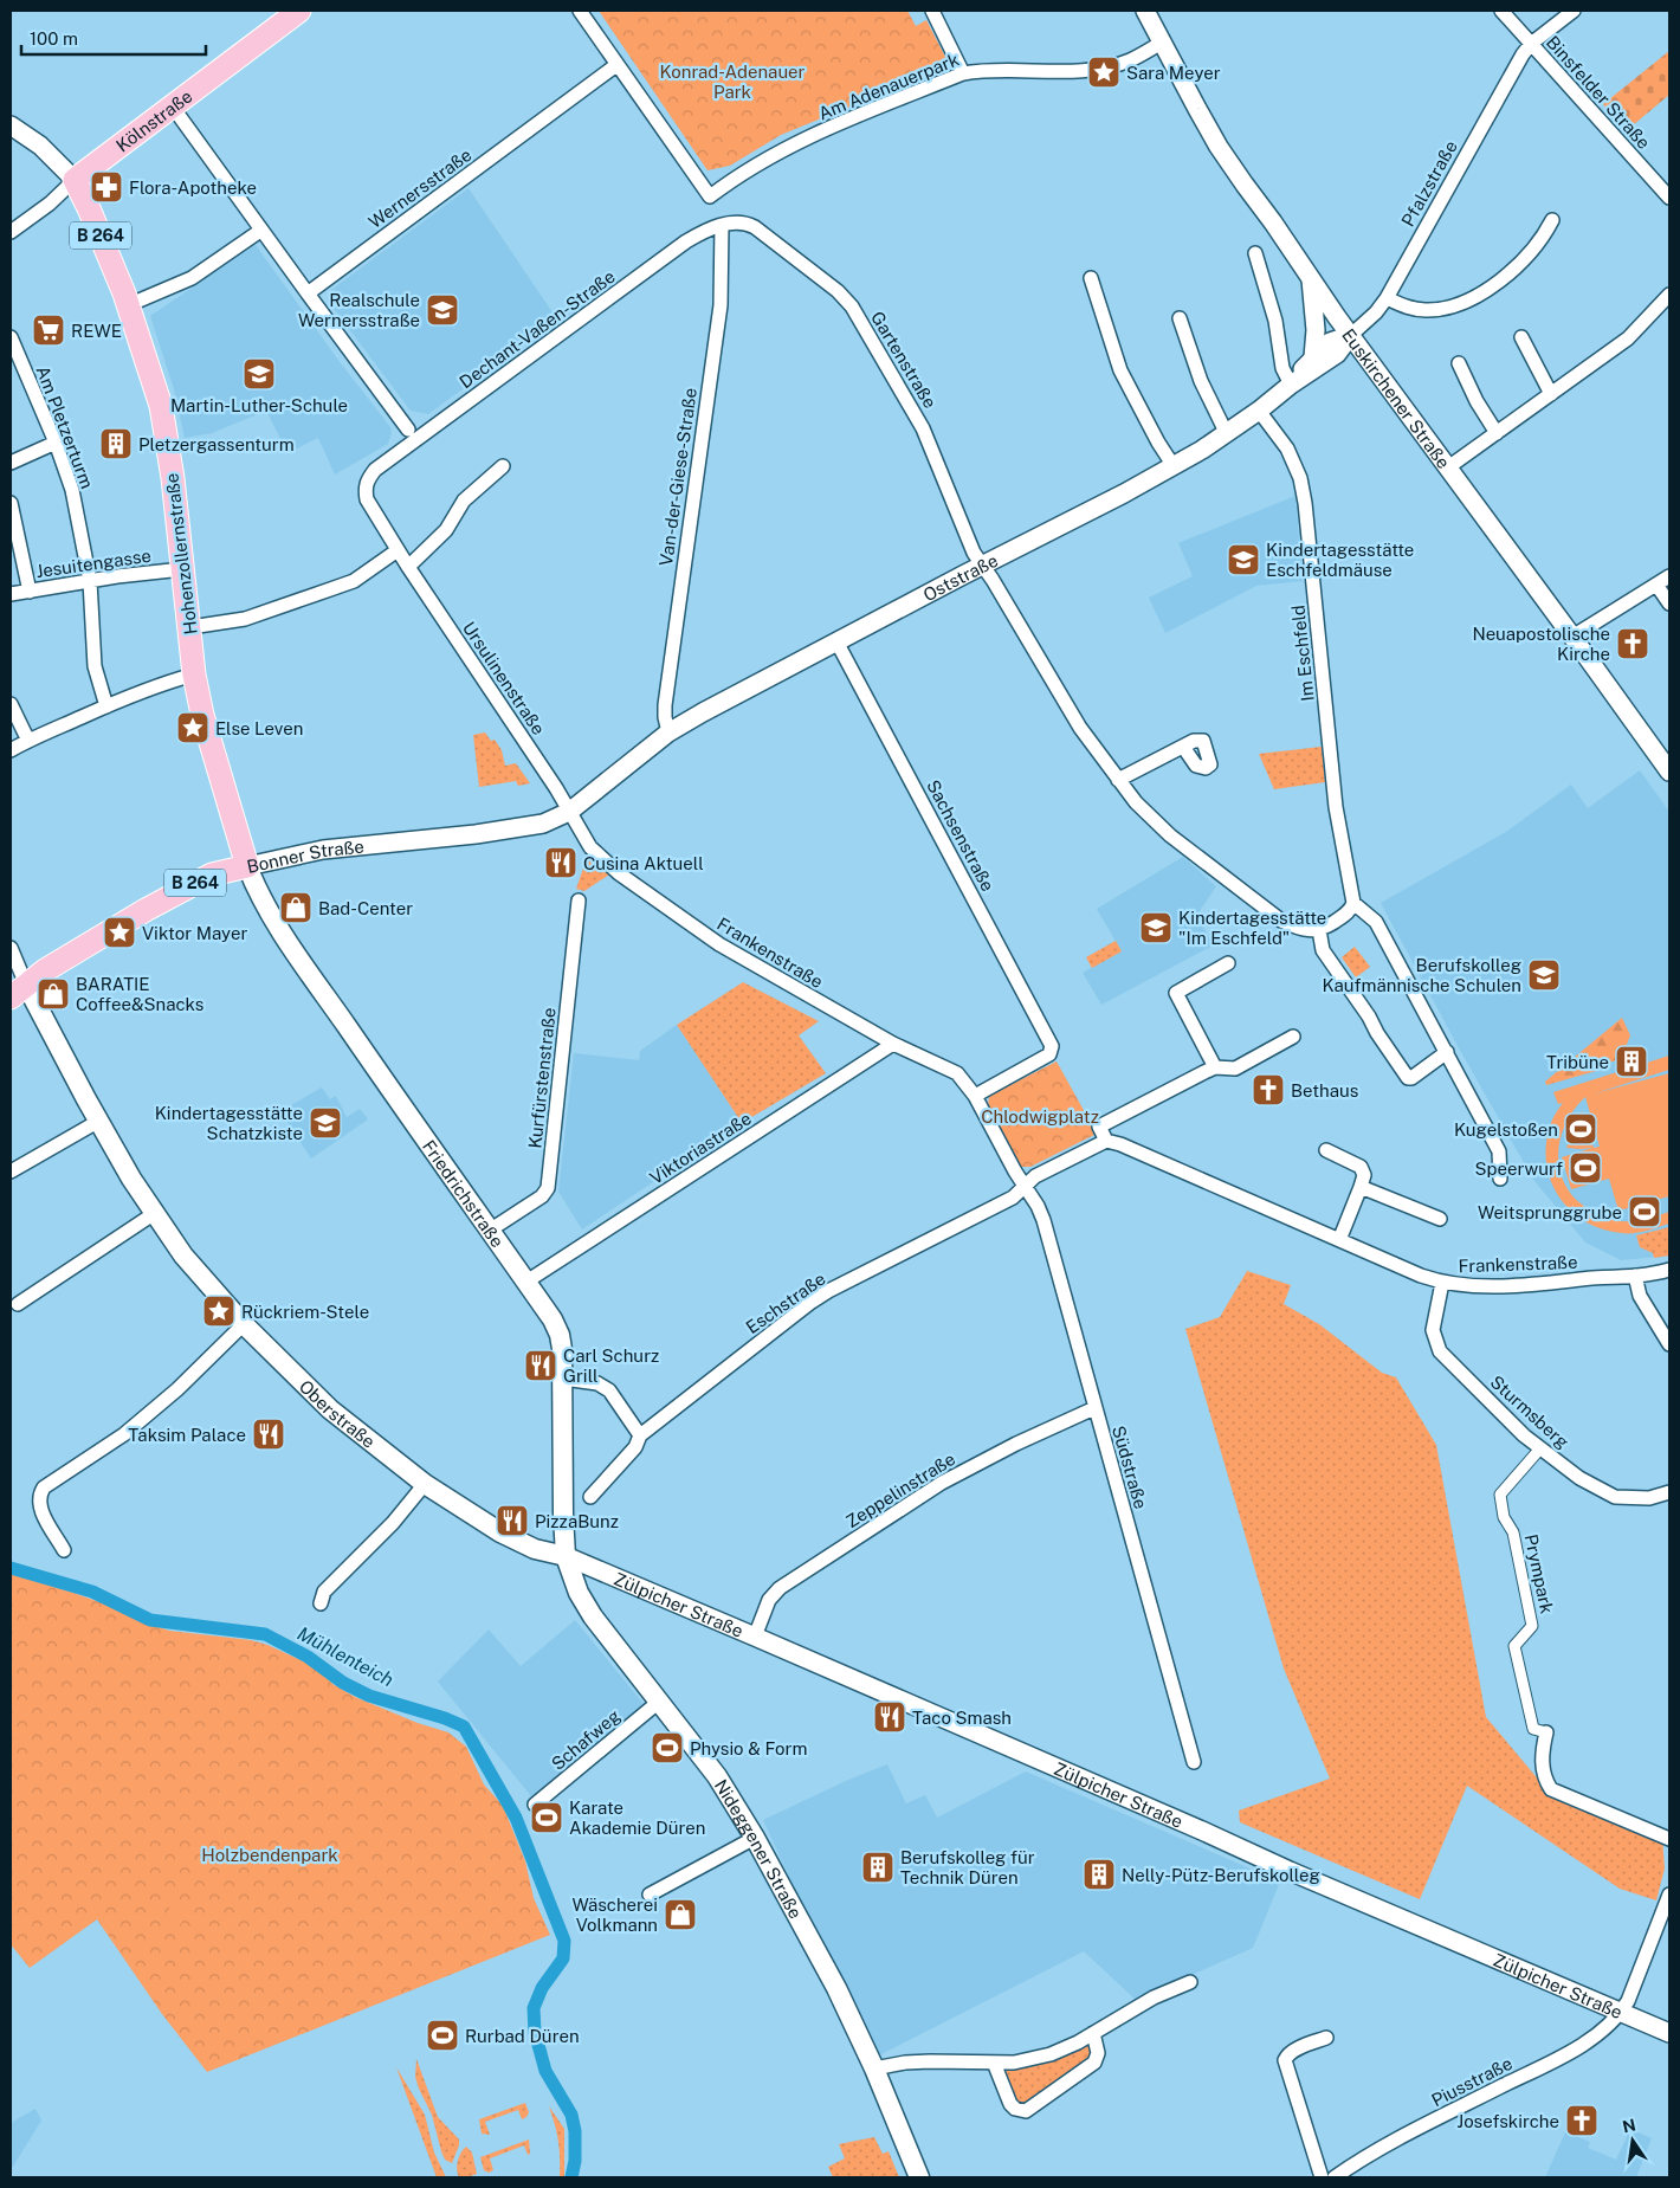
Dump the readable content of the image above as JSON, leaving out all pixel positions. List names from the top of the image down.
{
  "streets": {
    "main road": [
      "Kölnstraße",
      "B 264",
      "Hohenzollernstraße",
      "Bonner Straße",
      "Friedrichstraße",
      "Oberstraße",
      "Nideggener Straße"
    ],
    "street": [
      "Am Adenauerpark",
      "Binsfelder Straße",
      "Pfalzstraße",
      "Wernersstraße",
      "Dechant-Vaßen-Straße",
      "Gartenstraße",
      "Euskirchener Straße",
      "Am Pletzerturm",
      "Van-der-Giese-Straße",
      "Jesuitengasse",
      "Oststraße",
      "Im Eschfeld",
      "Ursulinenstraße",
      "Sachsenstraße",
      "Frankenstraße",
      "Kurfürstenstraße",
      "Viktoriastraße",
      "Eschstraße",
      "Sturmsberg",
      "Südstraße",
      "Zeppelinstraße",
      "Prympark",
      "Zülpicher Straße",
      "Schafweg",
      "Piusstraße"
    ]
  },
  "crossings": [
    ["Am Adenauerpark", "Wernersstraße"],
    ["Am Adenauerpark", "Euskirchener Straße"],
    ["Binsfelder Straße", "Pfalzstraße"],
    ["Kölnstraße", "Hohenzollernstraße"],
    ["Pfalzstraße", "Euskirchener Straße"],
    ["Pfalzstraße", "Oststraße"],
    ["Dechant-Vaßen-Straße", "Gartenstraße"],
    ["Dechant-Vaßen-Straße", "Van-der-Giese-Straße"],
    ["Dechant-Vaßen-Straße", "Ursulinenstraße"],
    ["Gartenstraße", "Oststraße"],
    ["Euskirchener Straße", "Oststraße"],
    ["Am Pletzerturm", "Jesuitengasse"],
    ["Van-der-Giese-Straße", "Oststraße"],
    ["Hohenzollernstraße", "Jesuitengasse"],
    ["Hohenzollernstraße", "Bonner Straße"],
    ["Hohenzollernstraße", "Friedrichstraße"],
    ["Oststraße", "Im Eschfeld"],
    ["Oststraße", "Ursulinenstraße"],
    ["Oststraße", "Sachsenstraße"],
    ["Oststraße", "Bonner Straße"],
    ["Oststraße", "Frankenstraße"],
    ["Ursulinenstraße", "Bonner Straße"],
    ["Ursulinenstraße", "Frankenstraße"],
    ["Sachsenstraße", "Frankenstraße"],
    ["Bonner Straße", "Frankenstraße"],
    ["Bonner Straße", "Friedrichstraße"],
    ["Bonner Straße", "Oberstraße"],
    ["Frankenstraße", "Viktoriastraße"],
    ["Frankenstraße", "Sturmsberg"],
    ["Kurfürstenstraße", "Friedrichstraße"],
    ["Viktoriastraße", "Friedrichstraße"],
    ["Friedrichstraße", "Oberstraße"],
    ["Friedrichstraße", "Zülpicher Straße"],
    ["Friedrichstraße", "Nideggener Straße"],
    ["Eschstraße", "Südstraße"],
    ["Sturmsberg", "Prympark"],
    ["Oberstraße", "Zülpicher Straße"],
    ["Oberstraße", "Nideggener Straße"],
    ["Südstraße", "Zeppelinstraße"],
    ["Zeppelinstraße", "Zülpicher Straße"],
    ["Zülpicher Straße", "Nideggener Straße"],
    ["Zülpicher Straße", "Piusstraße"],
    ["Schafweg", "Nideggener Straße"]
  ],
  "water": ["Mühlenteich"],
  "parks": ["Konrad-Adenauer Park", "Chlodwigplatz", "Holzbendenpark"],
  "places": {
    "place": [
      "Sara Meyer",
      "Else Leven",
      "Viktor Mayer",
      "Rückriem-Stele"
    ],
    "pharmacy": ["Flora-Apotheke"],
    "school or university": [
      "Realschule Wernersstraße",
      "Martin-Luther-Schule",
      "Kindertagesstätte Eschfeldmäuse",
      "Kindertagesstätte \"Im Eschfeld\"",
      "Berufskolleg Kaufmännische Schulen",
      "Kindertagesstätte Schatzkiste"
    ],
    "supermarket": ["REWE"],
    "building": [
      "Pletzergassenturm",
      "Tribüne",
      "Berufskolleg für Technik Düren",
      "Nelly-Pütz-Berufskolleg"
    ],
    "church": ["Neuapostolische Kirche", "Bethaus", "Josefskirche"],
    "restaurant": [
      "Cusina Aktuell",
      "Carl Schurz Grill",
      "Taksim Palace",
      "PizzaBunz",
      "Taco Smash"
    ],
    "shop": ["Bad-Center", "BARATIE Coffee&Snacks", "Wäscherei Volkmann"],
    "sports": [
      "Kugelstoßen",
      "Speerwurf",
      "Weitsprunggrube",
      "Physio & Form",
      "Karate Akademie Düren",
      "Rurbad Düren"
    ]
  },
  "scale_bar": "100 m",
  "north": "top"
}
